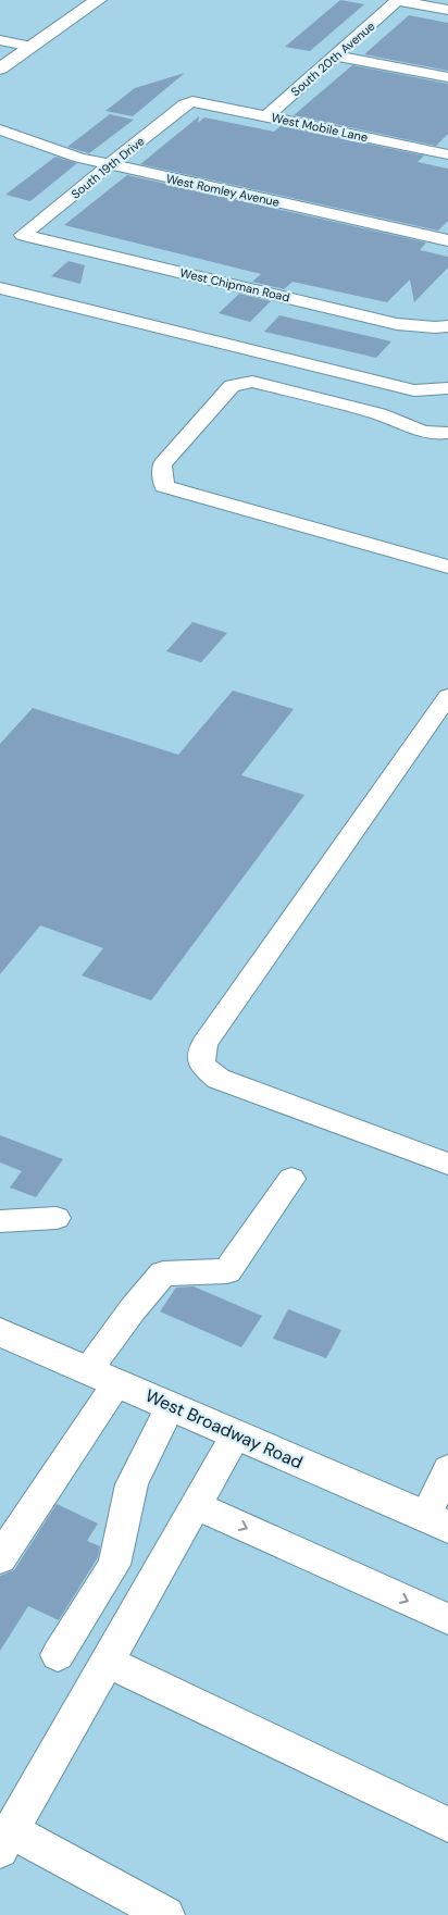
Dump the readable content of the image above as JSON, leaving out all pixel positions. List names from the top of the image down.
{
  "streets": {
    "main road": ["West Broadway Road"],
    "street": [
      "South 20th Avenue",
      "West Mobile Lane",
      "South 19th Drive",
      "West Romley Avenue",
      "West Chipman Road"
    ]
  },
  "crossings": [
    ["South 20th Avenue", "West Mobile Lane"],
    ["West Mobile Lane", "South 19th Drive"],
    ["South 19th Drive", "West Romley Avenue"],
    ["South 19th Drive", "West Chipman Road"]
  ]
}
